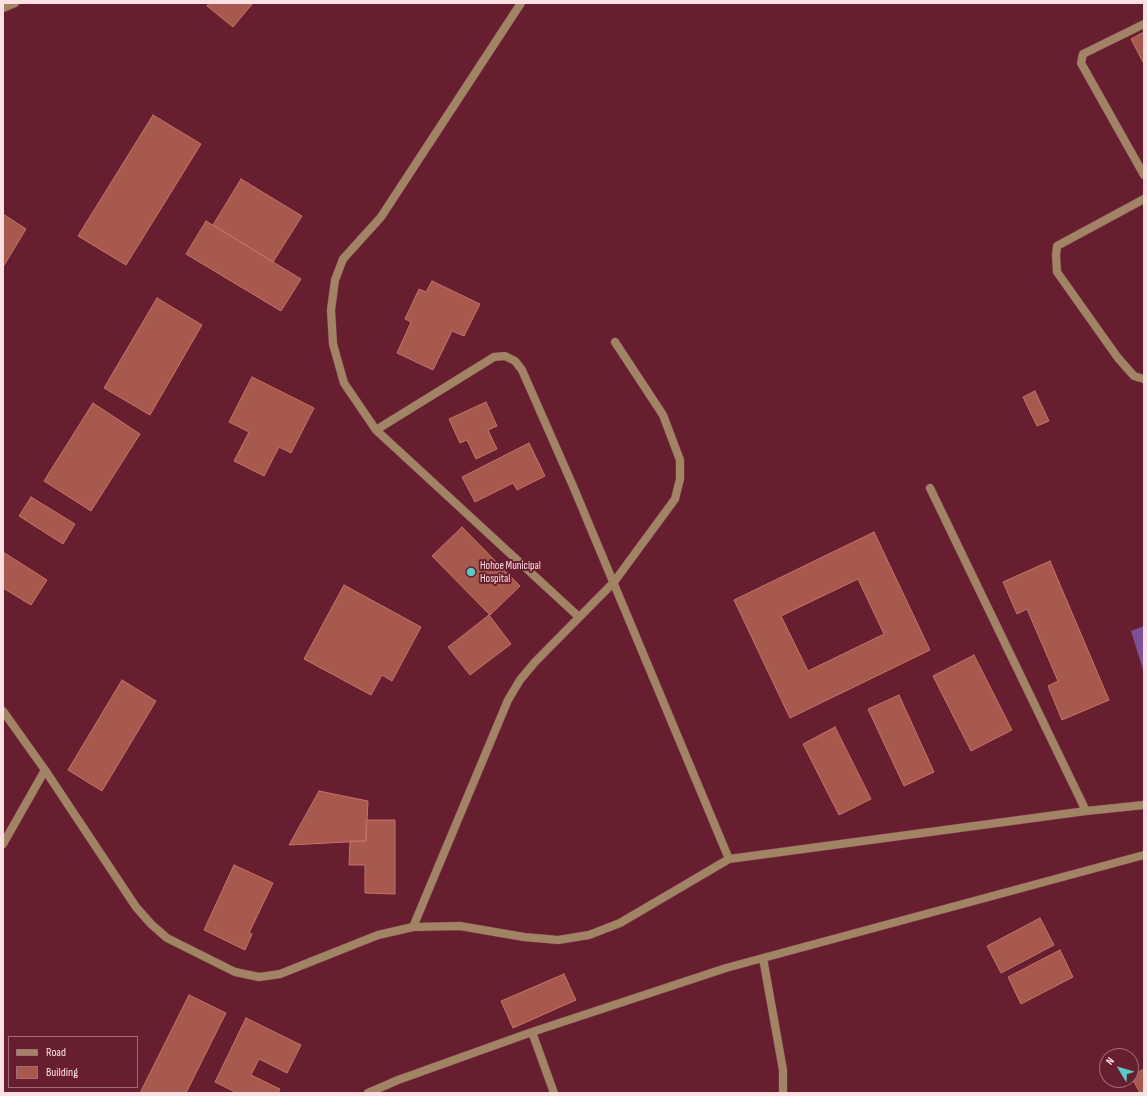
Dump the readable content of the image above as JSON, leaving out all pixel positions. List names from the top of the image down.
{
  "places": ["Hohoe Municipal Hospital"],
  "legend": ["Road", "Building"],
  "north": "top left"
}
